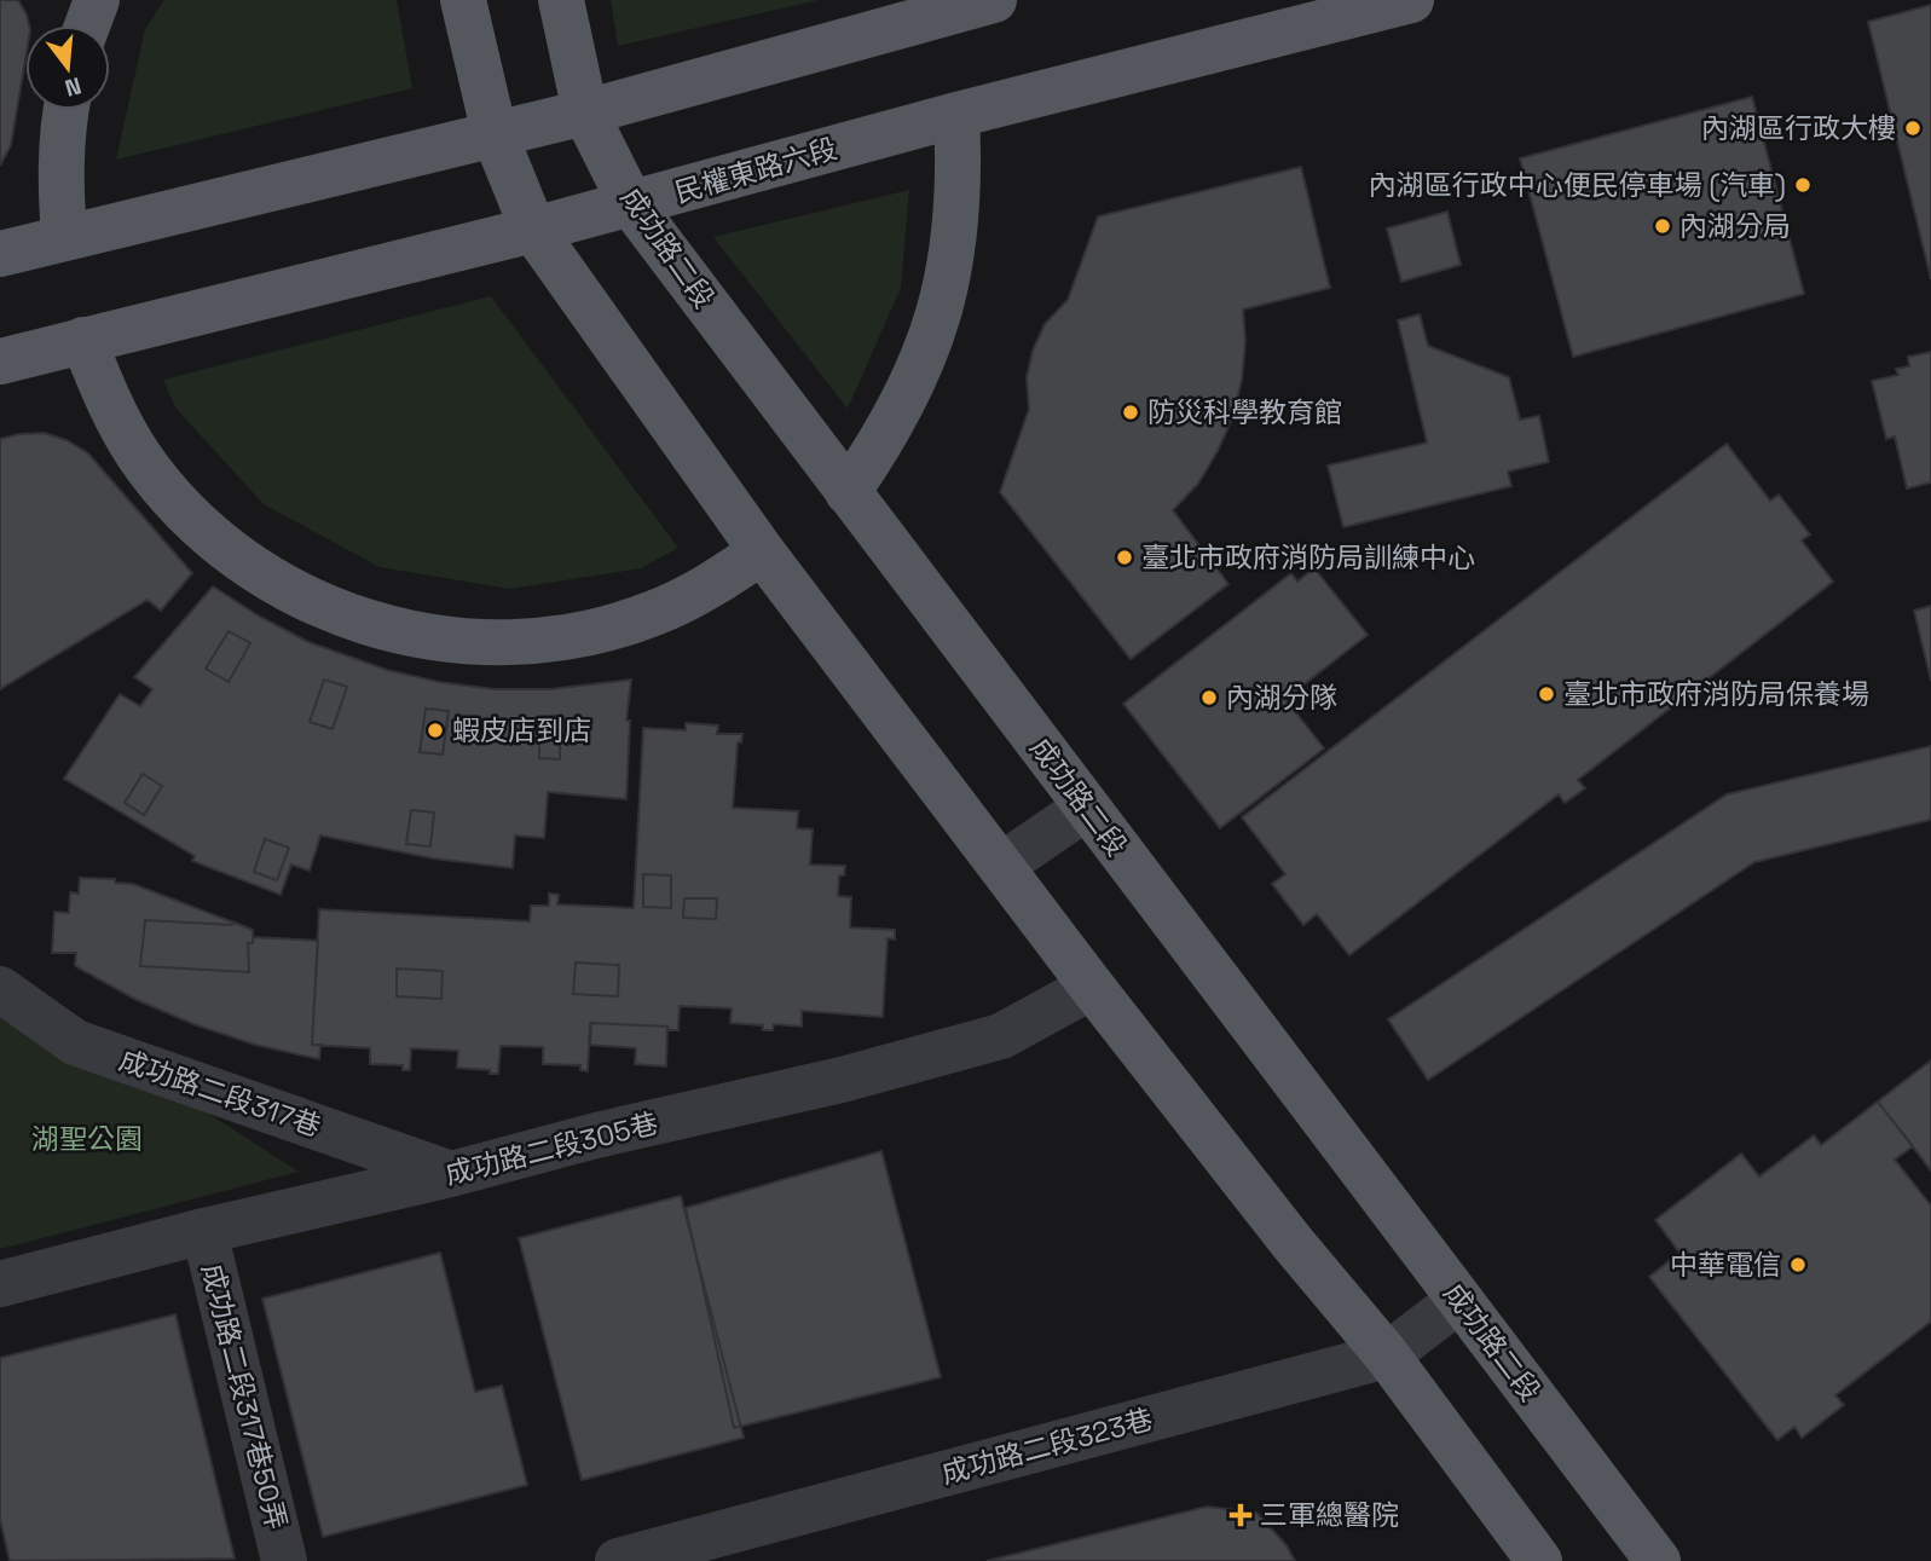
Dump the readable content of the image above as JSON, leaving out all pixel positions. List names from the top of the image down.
{
  "streets": {
    "main road": ["民權東路六段", "成功路二段"],
    "street": [
      "成功路二段317巷",
      "成功路二段305巷",
      "成功路二段317巷50弄",
      "成功路二段323巷"
    ]
  },
  "crossings": [
    ["民權東路六段", "成功路二段"],
    ["成功路二段", "成功路二段323巷"],
    ["成功路二段317巷", "成功路二段305巷"],
    ["成功路二段305巷", "成功路二段317巷50弄"]
  ],
  "parks": ["湖聖公園"],
  "places": {
    "other": [
      "內湖區行政大樓",
      "內湖區行政中心便民停車場 (汽車)",
      "內湖分局",
      "防災科學教育館",
      "臺北市政府消防局訓練中心",
      "臺北市政府消防局保養場",
      "內湖分隊",
      "蝦皮店到店",
      "中華電信"
    ],
    "health": ["三軍總醫院"]
  },
  "north": "bottom"
}
